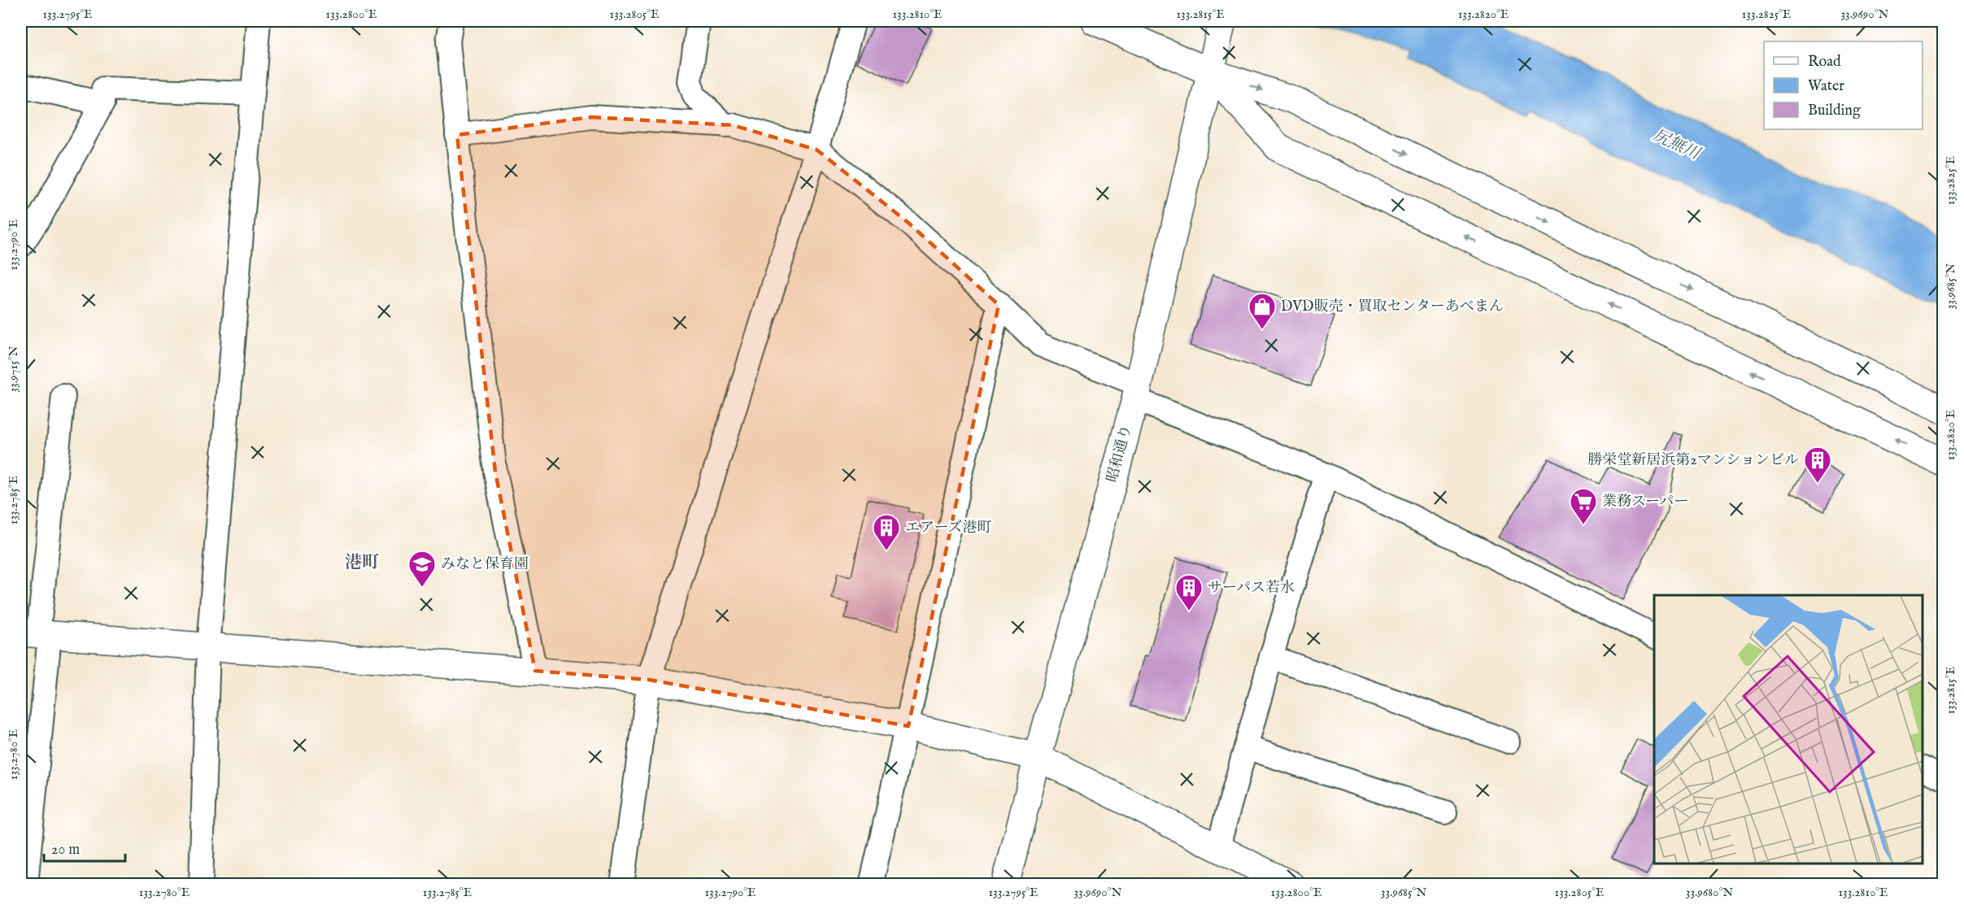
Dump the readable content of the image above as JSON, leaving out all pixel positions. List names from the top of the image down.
{
  "streets": {
    "street": ["昭和通り"]
  },
  "districts": ["港町"],
  "water": ["尻無川"],
  "places": {
    "shop": ["DVD販売・買取センターあべまん"],
    "building": ["勝栄堂新居浜第2マンションビル", "エアーズ港町", "サーパス若水"],
    "supermarket": ["業務スーパー"],
    "school or university": ["みなと保育園"]
  },
  "legend": ["Road", "Water", "Building"],
  "scale_bar": "20 m",
  "coordinates": [
    "133.2795°E",
    "133.2800°E",
    "133.2805°E",
    "133.2810°E",
    "133.2815°E",
    "133.2820°E",
    "133.2825°E",
    "33.9690°N",
    "133.2790°E",
    "33.9685°N",
    "33.9715°N",
    "133.2785°E",
    "133.2780°E",
    "33.9680°N"
  ]
}
